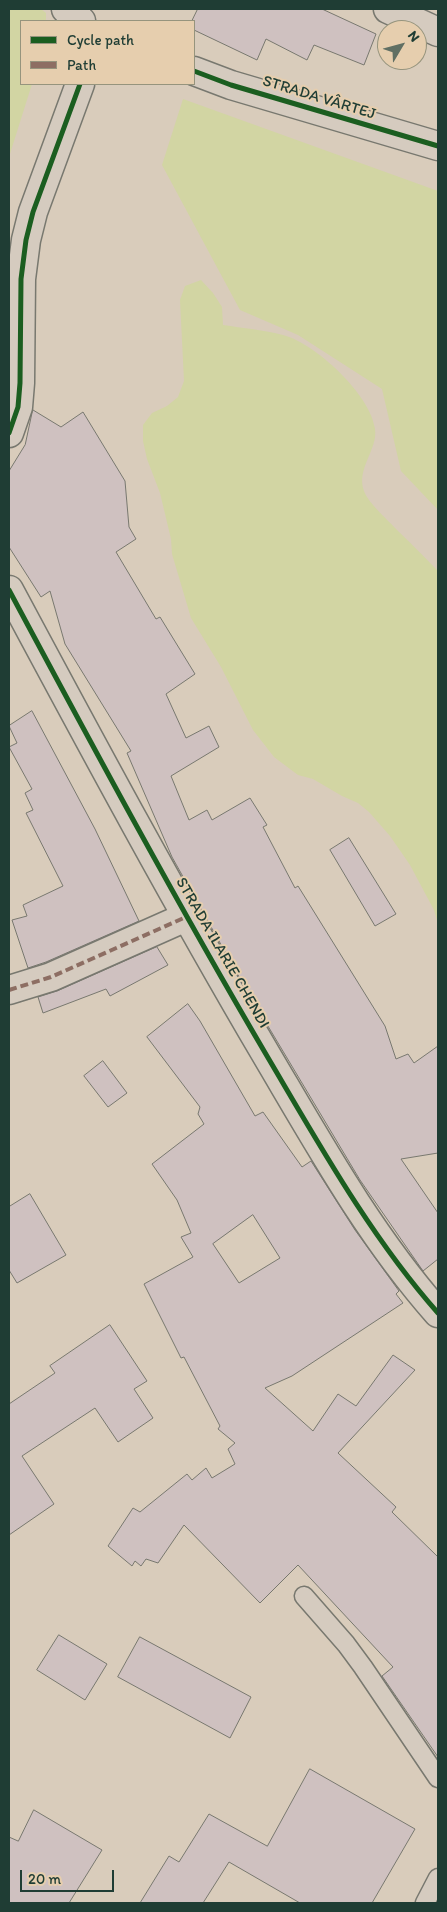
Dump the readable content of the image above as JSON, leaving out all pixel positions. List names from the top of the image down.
{
  "streets": {
    "street": ["STRADA VÂRTEJ", "STRADA ILARIE CHENDI"]
  },
  "legend": ["Cycle path", "Path"],
  "scale_bar": "20 m",
  "north": "top right"
}
